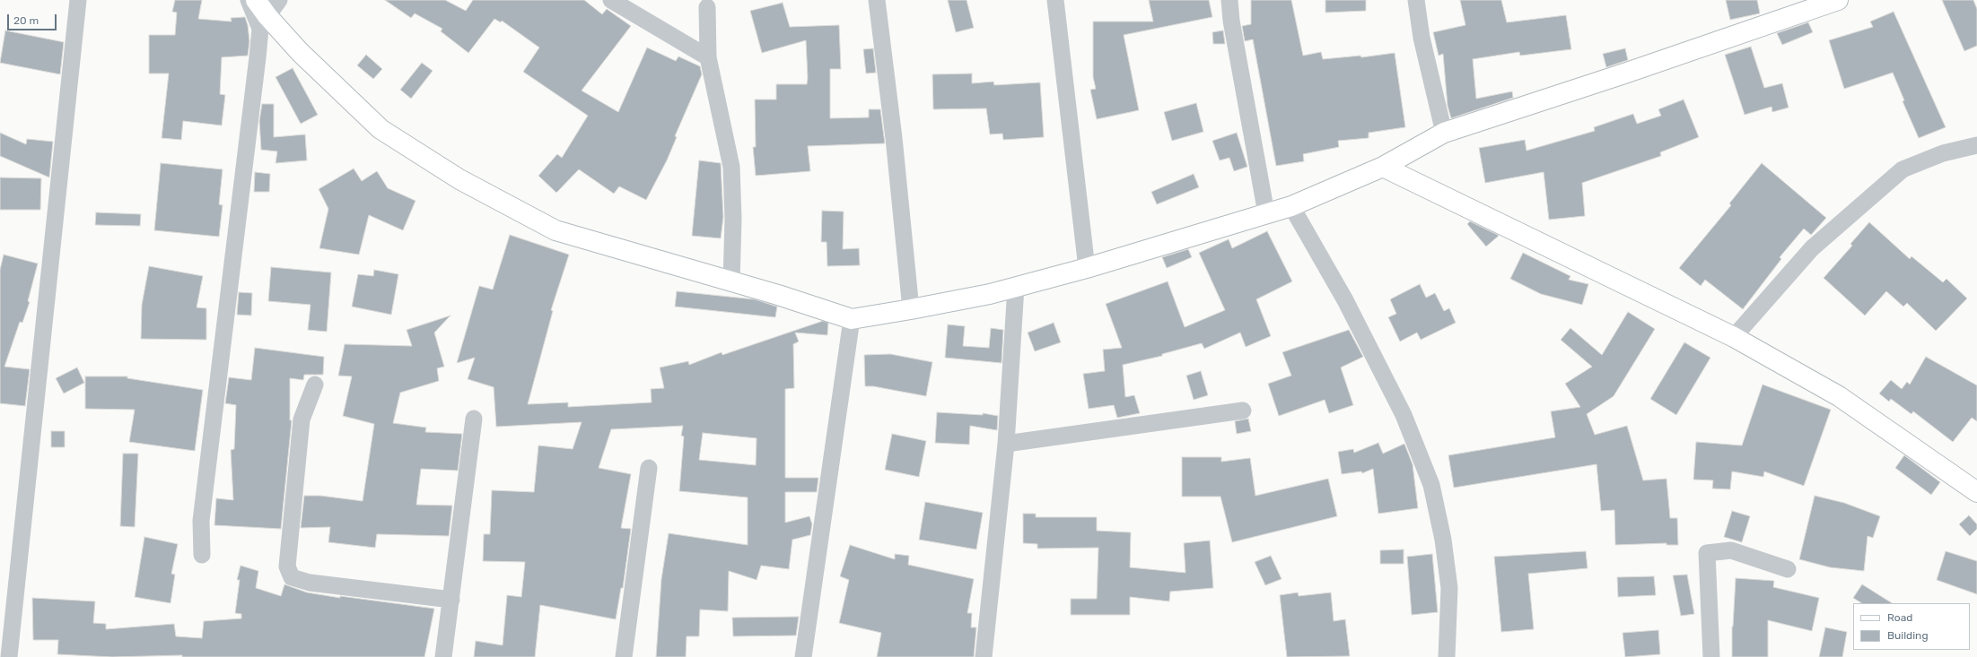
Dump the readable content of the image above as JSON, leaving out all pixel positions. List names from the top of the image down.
{
  "legend": ["Road", "Building"],
  "scale_bar": "20 m"
}
